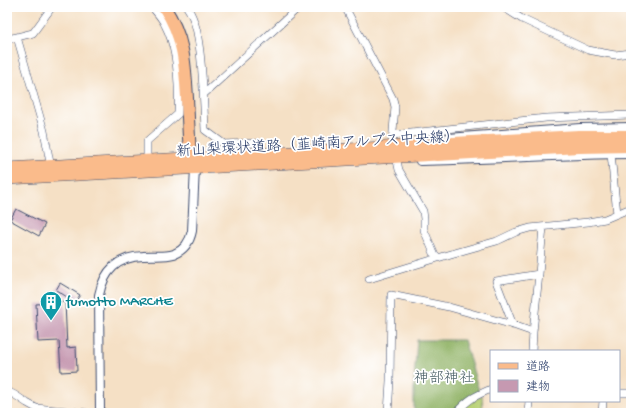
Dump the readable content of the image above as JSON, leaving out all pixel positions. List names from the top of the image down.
{
  "streets": {
    "highway": ["新山梨環状道路（韮崎南アルプス中央線）"]
  },
  "parks": ["神部神社"],
  "places": {
    "building": ["fumotto MARCHE"]
  },
  "legend": ["道路", "建物"]
}
